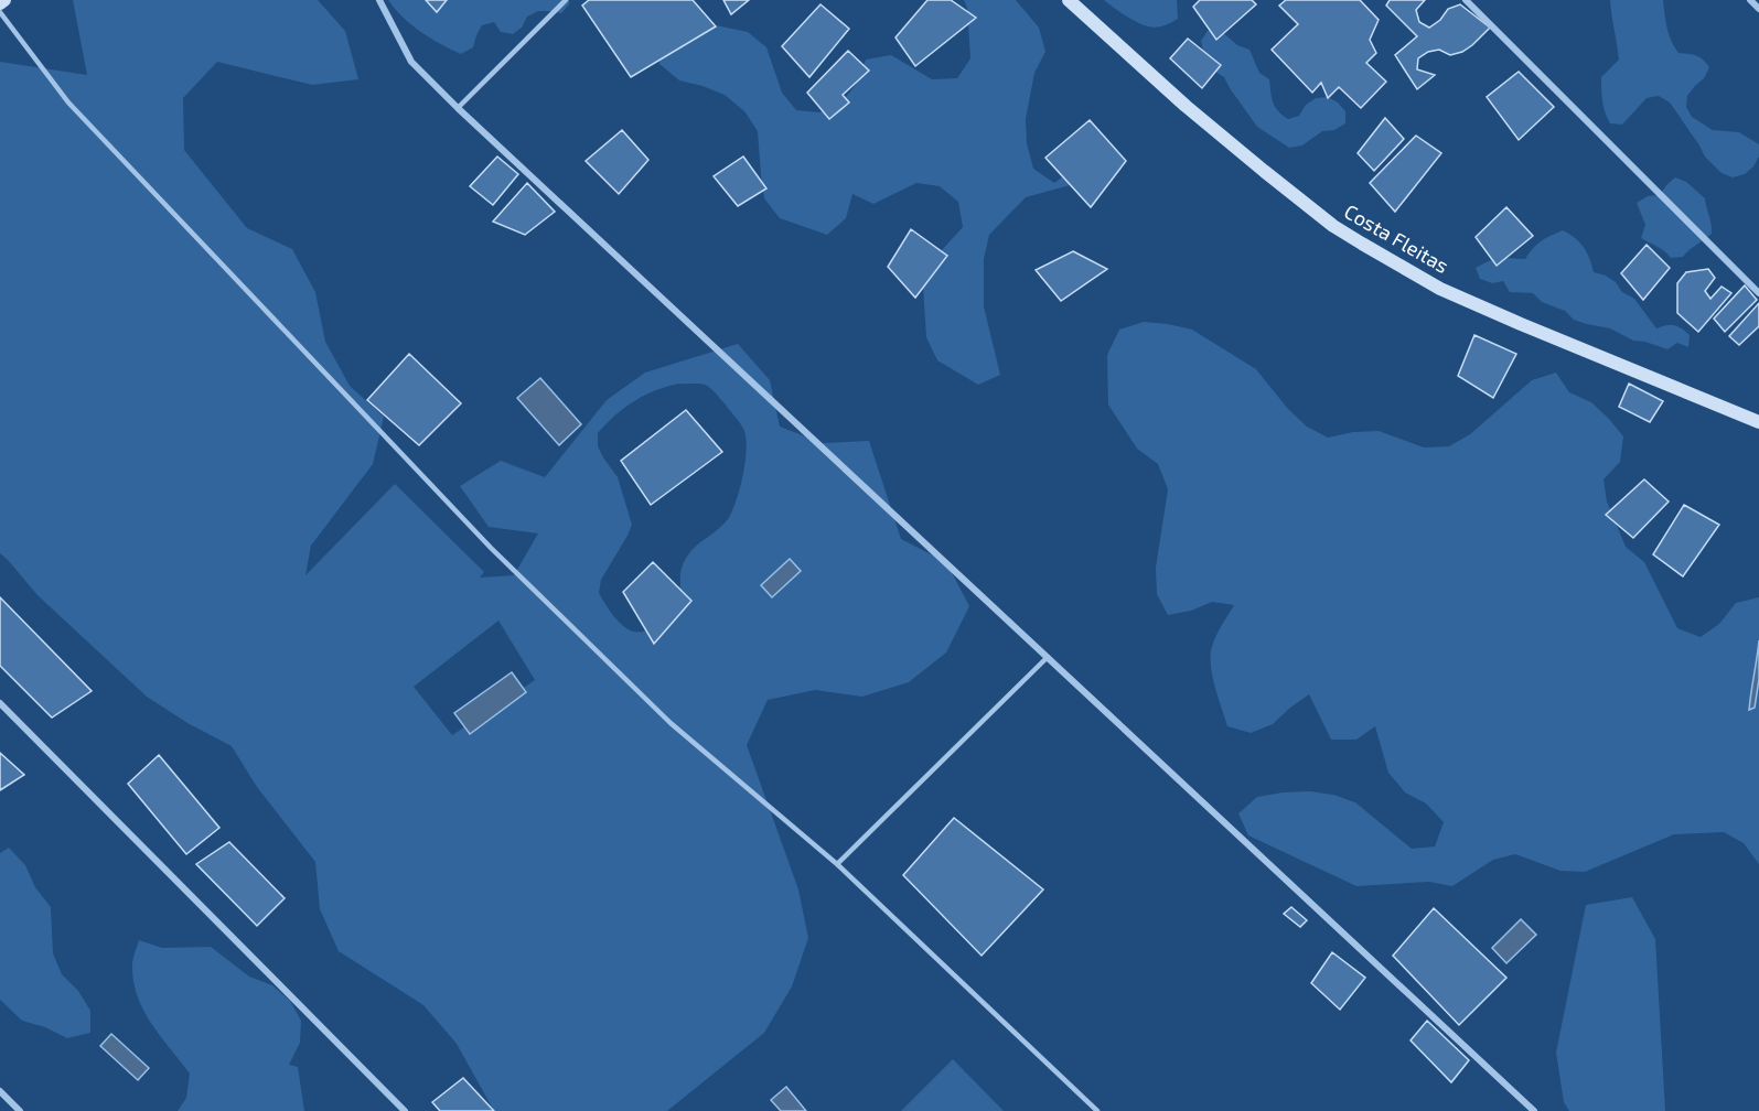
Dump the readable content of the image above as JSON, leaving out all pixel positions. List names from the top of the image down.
{
  "streets": {
    "main road": ["Costa Fleitas"]
  }
}
